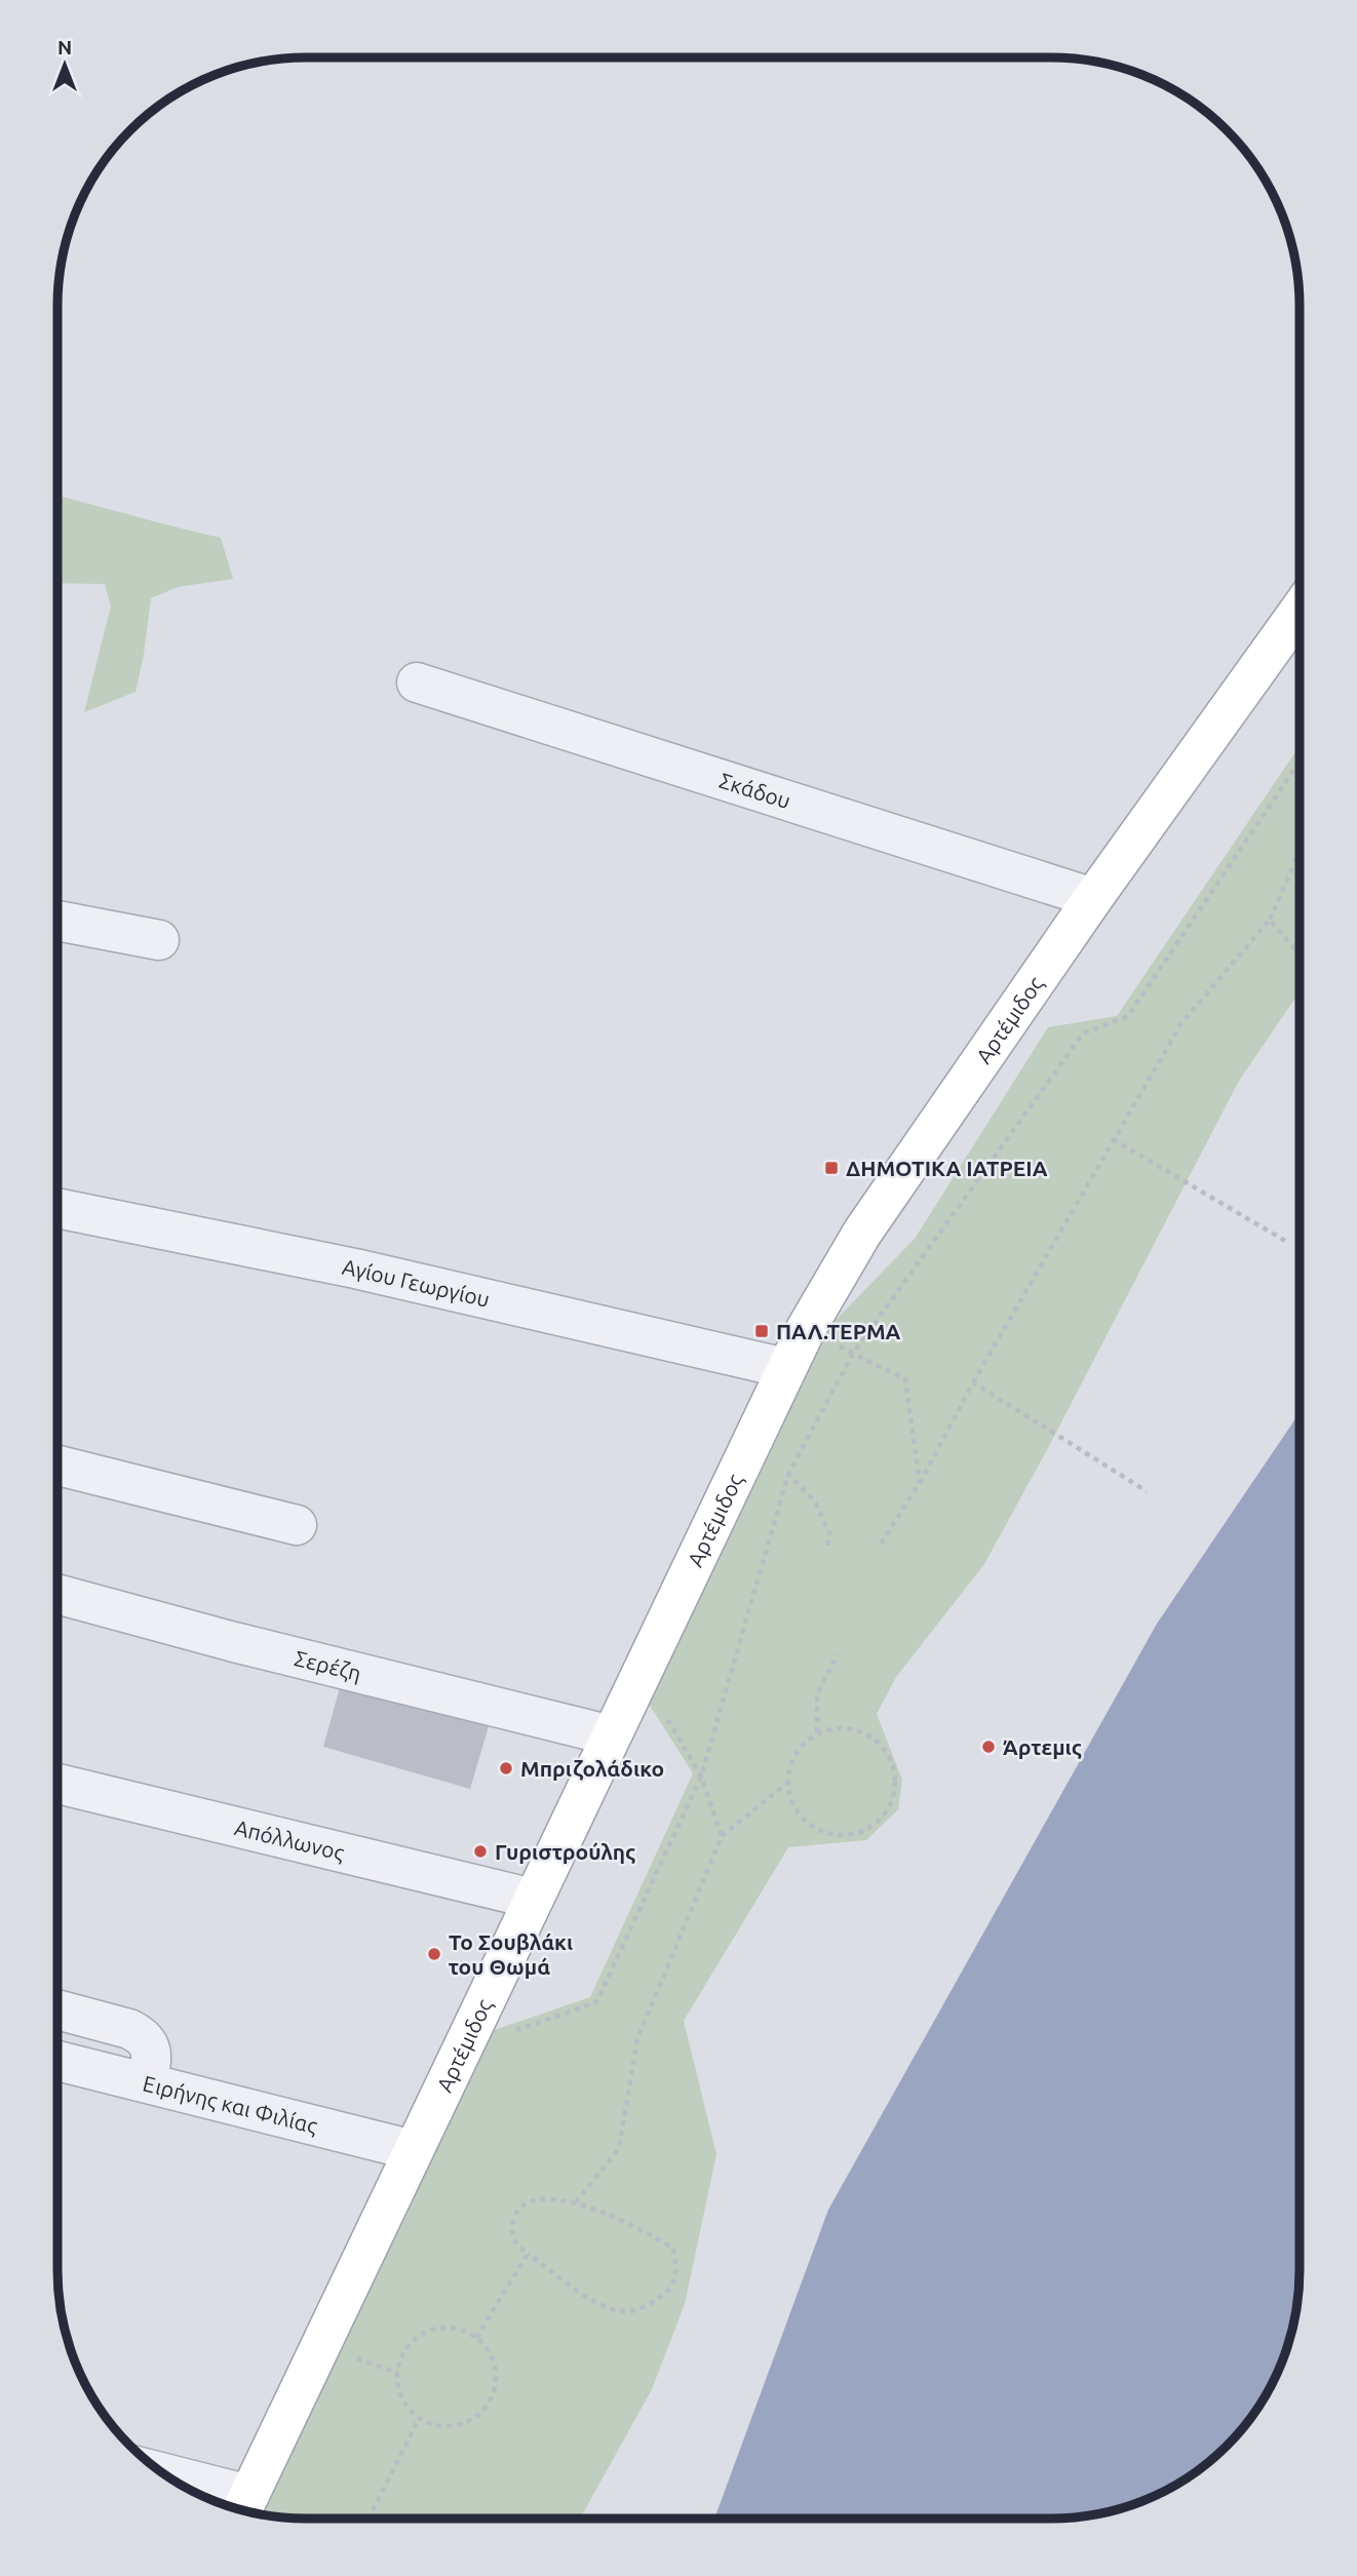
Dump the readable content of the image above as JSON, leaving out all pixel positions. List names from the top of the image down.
{
  "streets": {
    "main road": ["Αρτέμιδος"],
    "street": [
      "Σκάδου",
      "Αγίου Γεωργίου",
      "Σερέζη",
      "Απόλλωνος",
      "Ειρήνης και Φιλίας"
    ]
  },
  "crossings": [
    ["Σκάδου", "Αρτέμιδος"],
    ["Αρτέμιδος", "Αγίου Γεωργίου"],
    ["Αρτέμιδος", "Σερέζη"],
    ["Αρτέμιδος", "Απόλλωνος"],
    ["Αρτέμιδος", "Ειρήνης και Φιλίας"]
  ],
  "places": {
    "transit": ["ΔΗΜΟΤΙΚΑ ΙΑΤΡΕΙΑ", "ΠΑΛ.ΤΕΡΜΑ"],
    "other": [
      "Άρτεμις",
      "Μπριζολάδικο",
      "Γυριστρούλης",
      "Το Σουβλάκι του Θωμά"
    ]
  },
  "north": "top"
}
